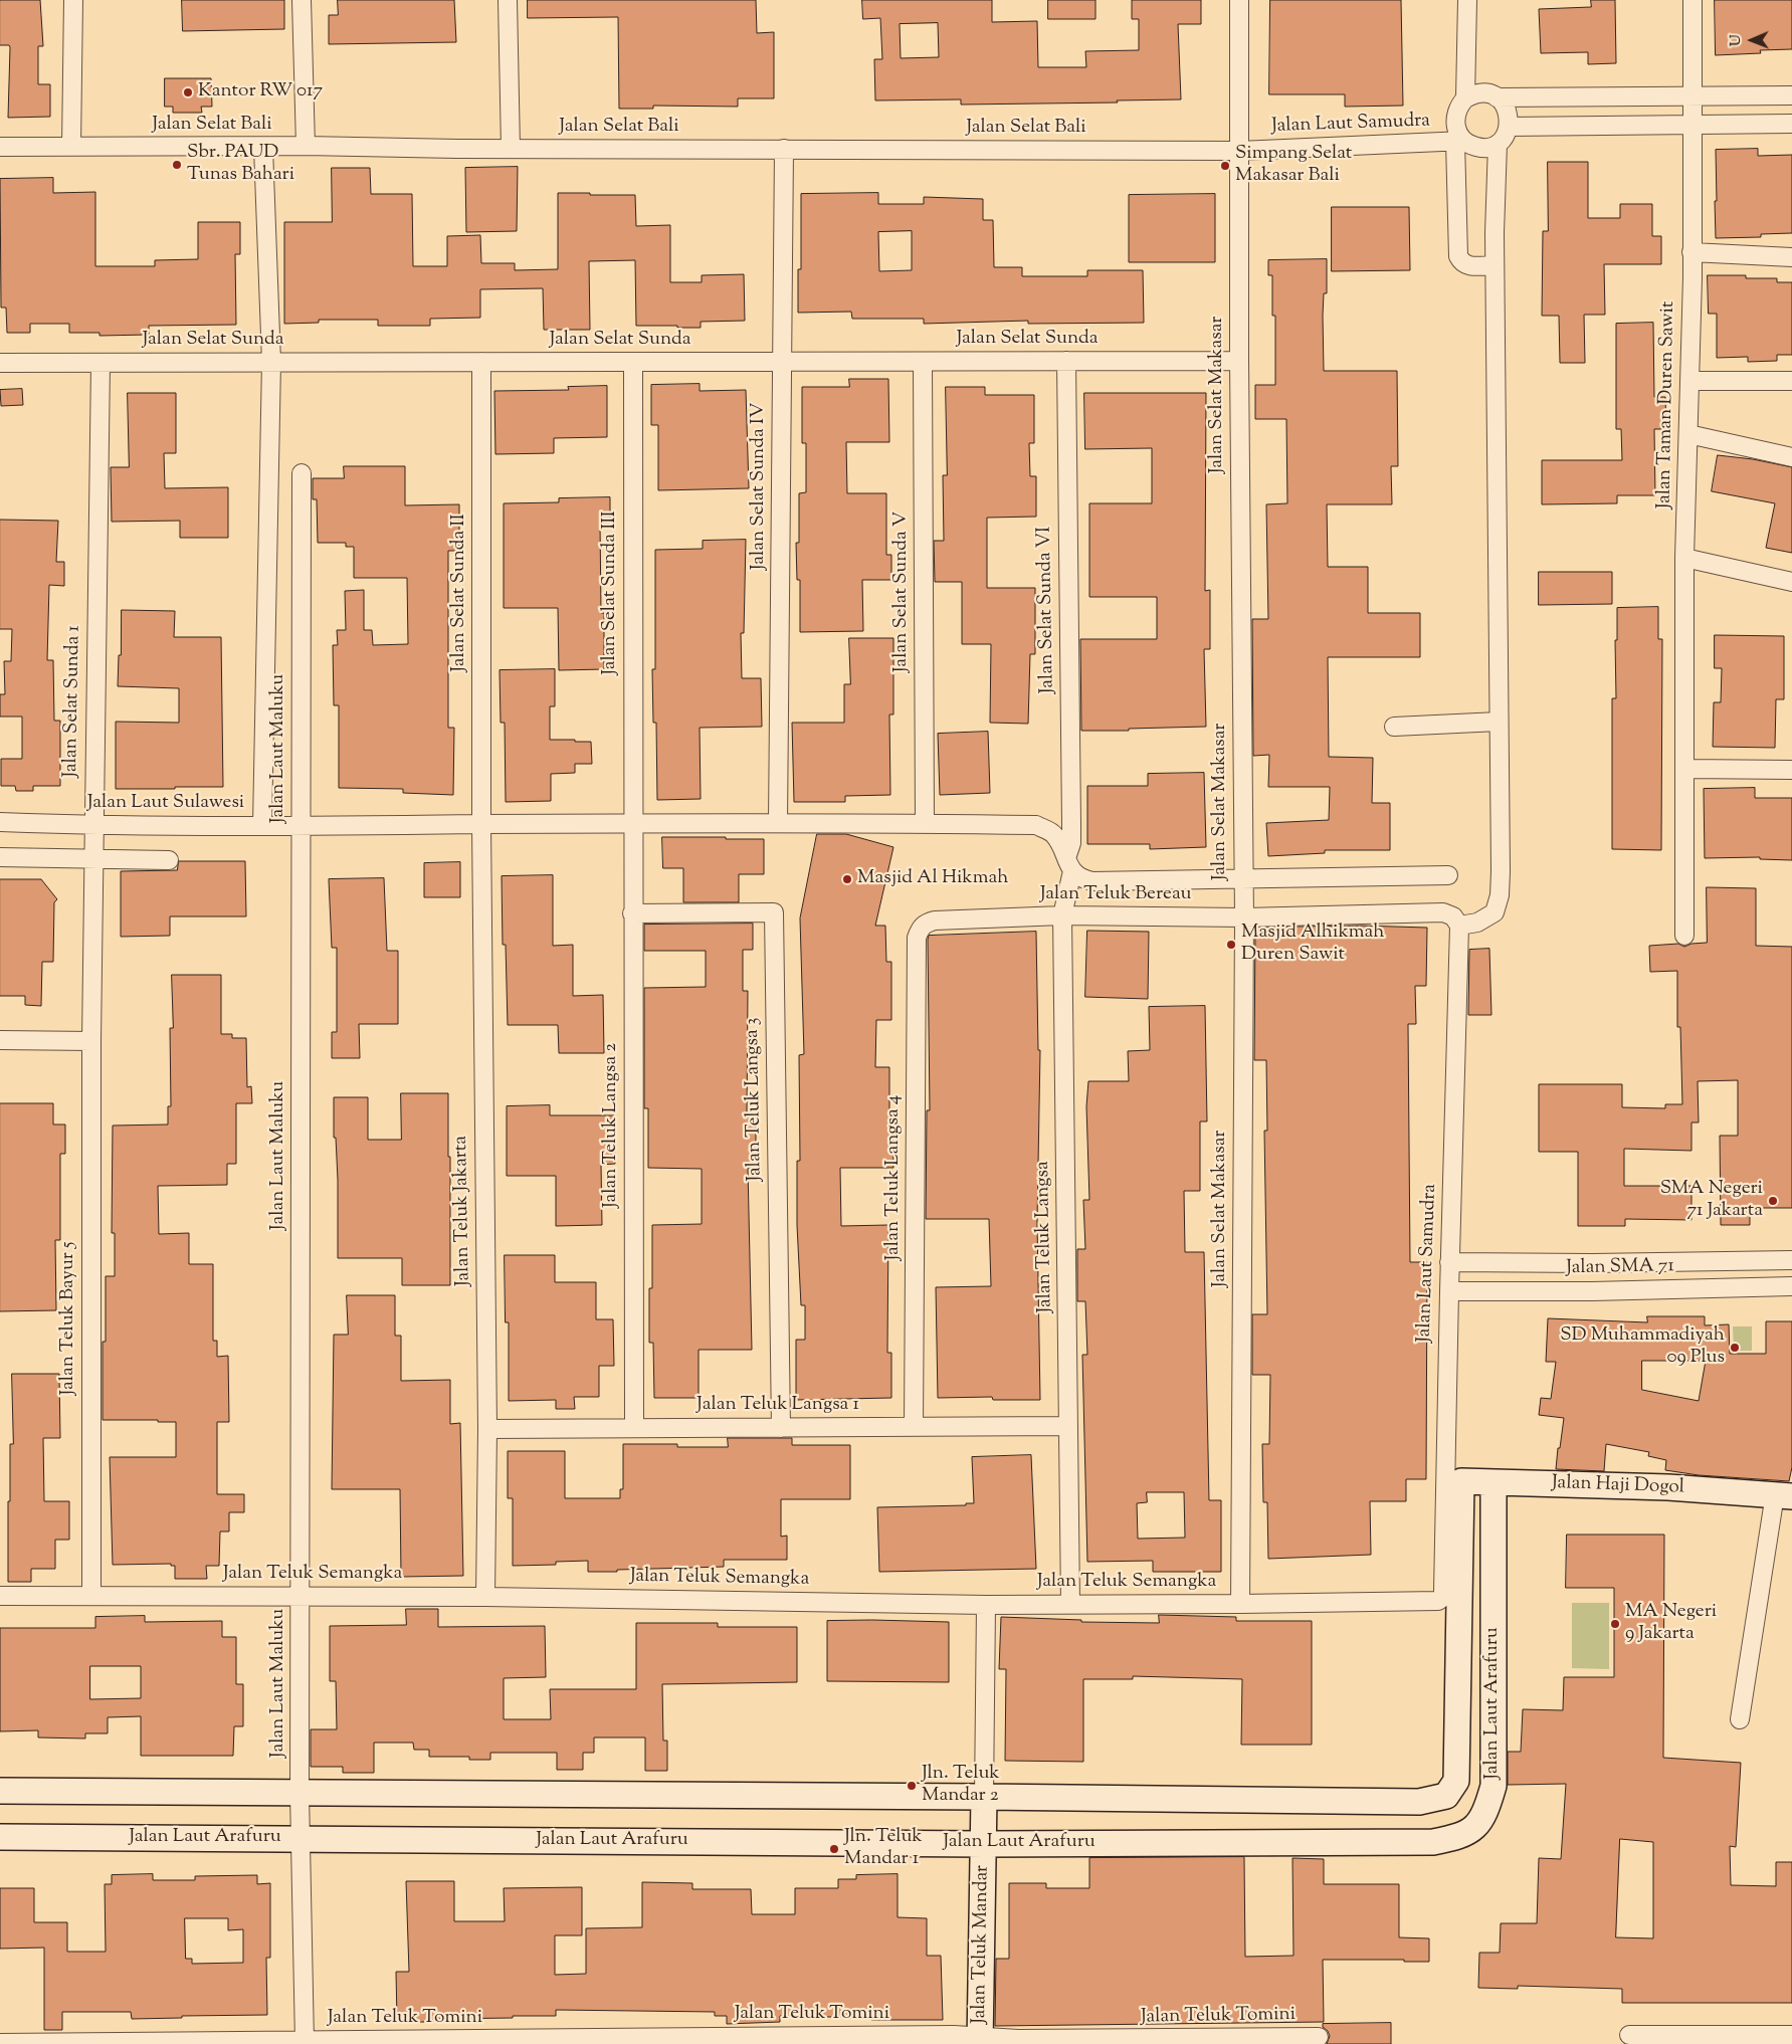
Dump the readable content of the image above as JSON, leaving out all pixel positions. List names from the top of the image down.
{
  "streets": {
    "street": [
      "Jalan Laut Samudra",
      "Jalan Selat Bali",
      "Jalan Selat Sunda",
      "Jalan Selat Makasar",
      "Jalan Taman Duren Sawit",
      "Jalan Selat Sunda IV",
      "Jalan Selat Sunda V",
      "Jalan Selat Sunda II",
      "Jalan Selat Sunda III",
      "Jalan Selat Sunda VI",
      "Jalan Selat Sunda 1",
      "Jalan Laut Maluku",
      "Jalan Laut Sulawesi",
      "Jalan Teluk Bereau",
      "Jalan Teluk Langsa 3",
      "Jalan Teluk Langsa 2",
      "Jalan Teluk Langsa 4",
      "Jalan Teluk Jakarta",
      "Jalan Teluk Langsa",
      "Jalan SMA 71",
      "Jalan Teluk Bayur 5",
      "Jalan Teluk Langsa 1",
      "Jalan Haji Dogol",
      "Jalan Teluk Semangka",
      "Jalan Laut Arafuru",
      "Jalan Teluk Mandar",
      "Jalan Teluk Tomini"
    ]
  },
  "crossings": [
    ["Jalan Laut Samudra", "Jalan Selat Bali"],
    ["Jalan Laut Samudra", "Jalan Selat Makasar"],
    ["Jalan Laut Samudra", "Jalan Teluk Bereau"],
    ["Jalan Laut Samudra", "Jalan SMA 71"],
    ["Jalan Laut Samudra", "Jalan Haji Dogol"],
    ["Jalan Laut Samudra", "Jalan Teluk Semangka"],
    ["Jalan Laut Samudra", "Jalan Laut Arafuru"],
    ["Jalan Selat Bali", "Jalan Selat Makasar"],
    ["Jalan Selat Bali", "Jalan Selat Sunda IV"],
    ["Jalan Selat Bali", "Jalan Laut Maluku"],
    ["Jalan Selat Sunda", "Jalan Selat Makasar"],
    ["Jalan Selat Sunda", "Jalan Selat Sunda IV"],
    ["Jalan Selat Sunda", "Jalan Selat Sunda V"],
    ["Jalan Selat Sunda", "Jalan Selat Sunda II"],
    ["Jalan Selat Sunda", "Jalan Selat Sunda III"],
    ["Jalan Selat Sunda", "Jalan Selat Sunda VI"],
    ["Jalan Selat Sunda", "Jalan Selat Sunda 1"],
    ["Jalan Selat Sunda", "Jalan Laut Maluku"],
    ["Jalan Selat Makasar", "Jalan Teluk Bereau"],
    ["Jalan Selat Makasar", "Jalan Teluk Semangka"],
    ["Jalan Selat Sunda IV", "Jalan Laut Sulawesi"],
    ["Jalan Selat Sunda V", "Jalan Laut Sulawesi"],
    ["Jalan Selat Sunda II", "Jalan Laut Sulawesi"],
    ["Jalan Selat Sunda II", "Jalan Teluk Jakarta"],
    ["Jalan Selat Sunda III", "Jalan Laut Sulawesi"],
    ["Jalan Selat Sunda III", "Jalan Teluk Langsa 2"],
    ["Jalan Selat Sunda VI", "Jalan Laut Sulawesi"],
    ["Jalan Selat Sunda VI", "Jalan Teluk Langsa"],
    ["Jalan Selat Sunda 1", "Jalan Laut Sulawesi"],
    ["Jalan Selat Sunda 1", "Jalan Teluk Bayur 5"],
    ["Jalan Laut Maluku", "Jalan Laut Sulawesi"],
    ["Jalan Laut Maluku", "Jalan Teluk Semangka"],
    ["Jalan Laut Maluku", "Jalan Laut Arafuru"],
    ["Jalan Laut Maluku", "Jalan Teluk Tomini"],
    ["Jalan Laut Sulawesi", "Jalan Teluk Langsa 2"],
    ["Jalan Laut Sulawesi", "Jalan Teluk Jakarta"],
    ["Jalan Laut Sulawesi", "Jalan Teluk Langsa"],
    ["Jalan Teluk Bereau", "Jalan Teluk Langsa 4"],
    ["Jalan Teluk Bereau", "Jalan Teluk Langsa"],
    ["Jalan Teluk Langsa 3", "Jalan Teluk Langsa 2"],
    ["Jalan Teluk Langsa 3", "Jalan Teluk Langsa 1"],
    ["Jalan Teluk Langsa 2", "Jalan Teluk Langsa 1"],
    ["Jalan Teluk Langsa 4", "Jalan Teluk Langsa 1"],
    ["Jalan Teluk Jakarta", "Jalan Teluk Langsa 1"],
    ["Jalan Teluk Jakarta", "Jalan Teluk Semangka"],
    ["Jalan Teluk Langsa", "Jalan Teluk Langsa 1"],
    ["Jalan Teluk Langsa", "Jalan Teluk Semangka"],
    ["Jalan Teluk Bayur 5", "Jalan Teluk Semangka"],
    ["Jalan Haji Dogol", "Jalan Laut Arafuru"],
    ["Jalan Teluk Semangka", "Jalan Teluk Mandar"],
    ["Jalan Laut Arafuru", "Jalan Teluk Mandar"],
    ["Jalan Laut Arafuru", "Jalan Teluk Tomini"],
    ["Jalan Teluk Mandar", "Jalan Teluk Tomini"]
  ],
  "places": [
    "Kantor RW 017",
    "Sbr. PAUD Tunas Bahari",
    "Simpang Selat Makasar Bali",
    "Masjid Al Hikmah",
    "Masjid Alhikmah Duren Sawit",
    "SMA Negeri 71 Jakarta",
    "SD Muhammadiyah 09 Plus",
    "MA Negeri 9 Jakarta",
    "Jln. Teluk Mandar 2",
    "Jln. Teluk Mandar 1"
  ],
  "north": "left"
}
